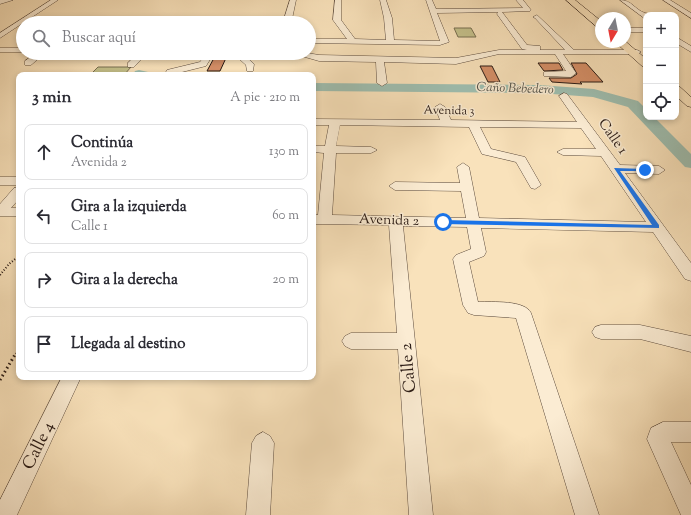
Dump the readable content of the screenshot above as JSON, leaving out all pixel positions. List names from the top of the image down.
{
  "streets": {
    "street": [
      "Avenida 3",
      "Calle 1",
      "Avenida 2",
      "Calle 2",
      "Calle 4"
    ]
  },
  "crossings": [
    ["Avenida 3", "Calle 1"],
    ["Calle 1", "Avenida 2"],
    ["Avenida 2", "Calle 2"]
  ],
  "water": ["Caño Bebedero"],
  "north": "bottom",
  "page": {
    "map_buttons": ["+", "−"],
    "search": "Buscar aquí",
    "heading": ["3 min", "A pie · 210 m"],
    "list": [
      ["Continúa", "Avenida 2", "130 m"],
      ["Gira a la izquierda", "Calle 1", "60 m"],
      ["Gira a la derecha", "20 m"],
      "Llegada al destino"
    ]
  }
}
